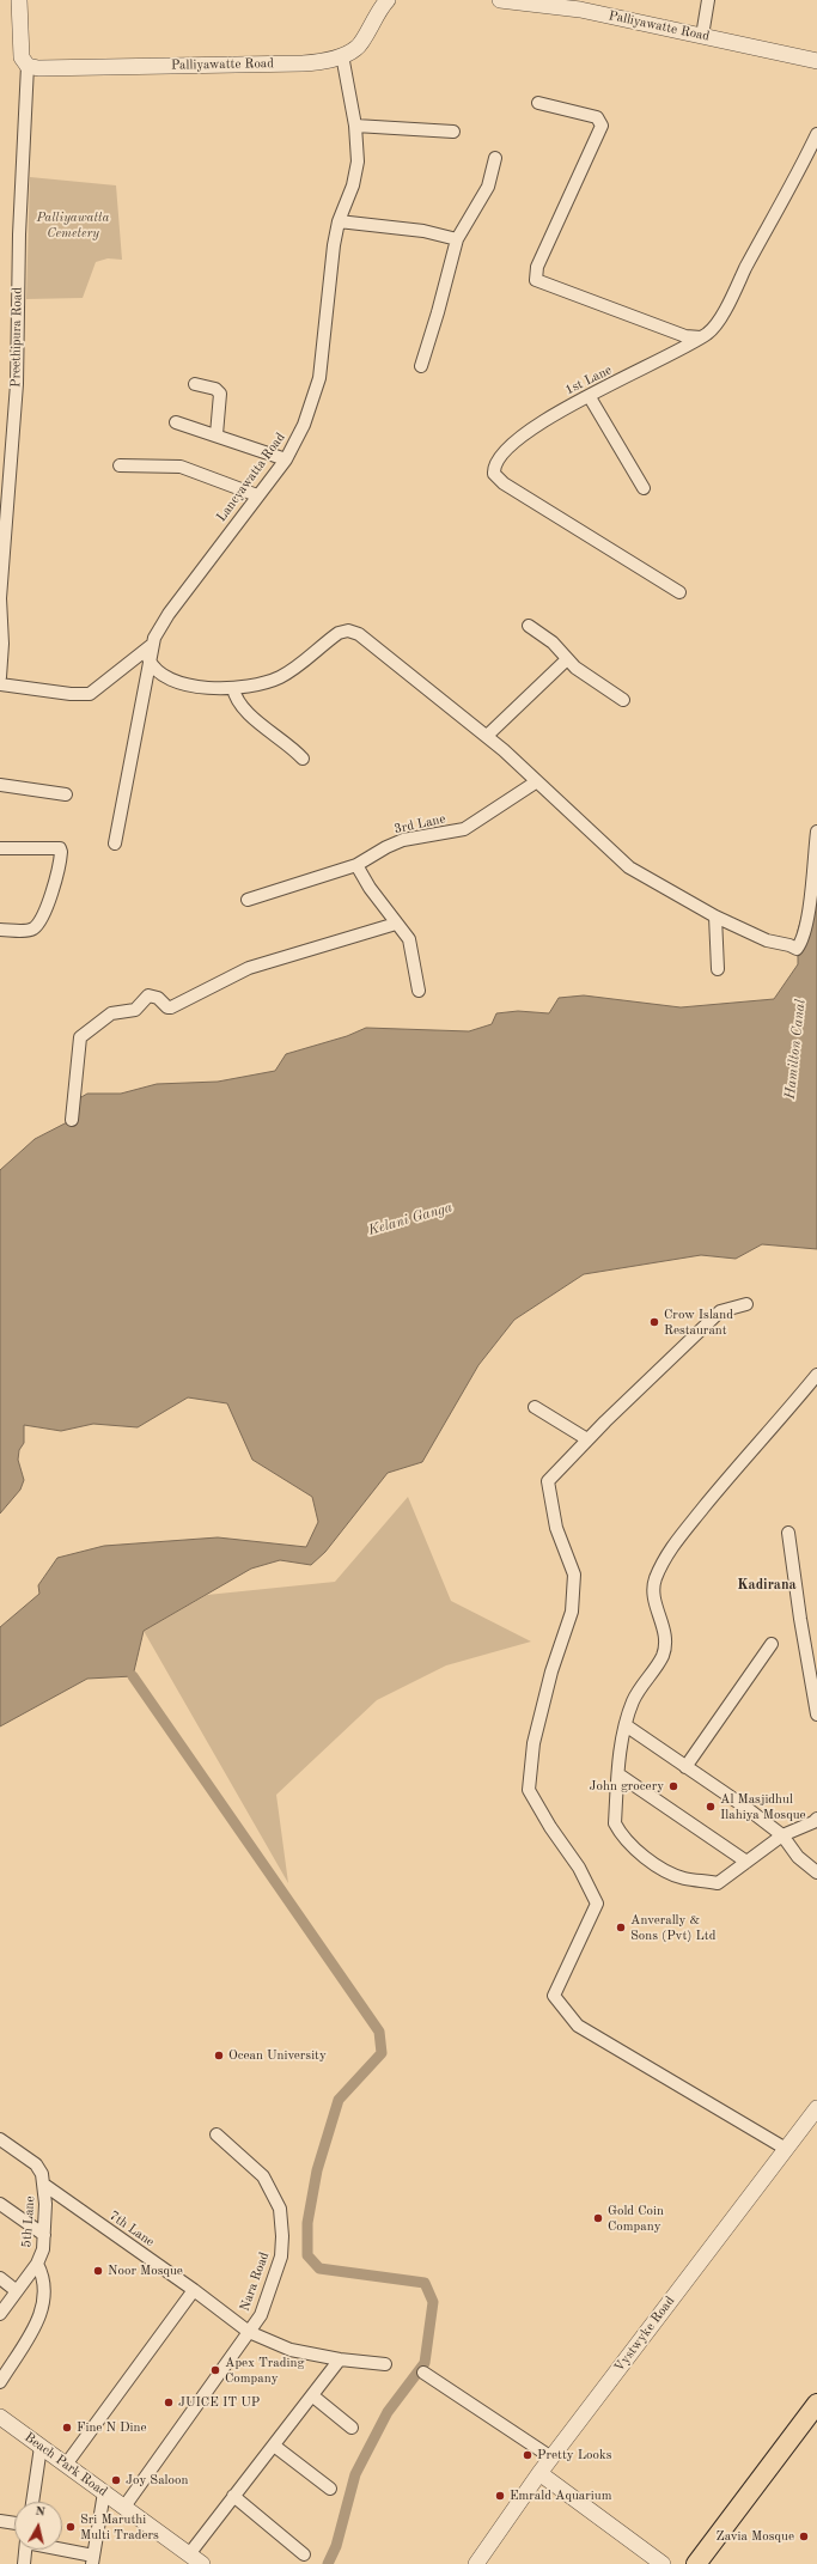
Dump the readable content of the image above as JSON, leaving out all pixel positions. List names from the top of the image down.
{
  "streets": {
    "street": [
      "Palliyawatte Road",
      "Preethipura Road",
      "1st Lane",
      "Lancyawatta Road",
      "3rd Lane",
      "5th Lane",
      "7th Lane",
      "Nara Road",
      "Vystwyke Road",
      "Beach Park Road"
    ]
  },
  "crossings": [
    ["Palliyawatte Road", "Preethipura Road"],
    ["Palliyawatte Road", "Lancyawatta Road"],
    ["5th Lane", "7th Lane"],
    ["7th Lane", "Nara Road"],
    ["Nara Road", "Beach Park Road"]
  ],
  "districts": ["Kadirana"],
  "water": ["Hamilton Canal", "Kelani Ganga"],
  "parks": ["Palliyawatta Cemetery"],
  "places": [
    "Crow Island Restaurant",
    "John grocery",
    "Al Masjidhul Ilahiya Mosque",
    "Anverally & Sons (Pvt) Ltd",
    "Ocean University",
    "Gold Coin Company",
    "Noor Mosque",
    "Apex Trading Company",
    "JUICE IT UP",
    "Fine N Dine",
    "Pretty Looks",
    "Joy Saloon",
    "Emrald Aquarium",
    "Sri Maruthi Multi Traders",
    "Zavia Mosque"
  ],
  "north": "top"
}
